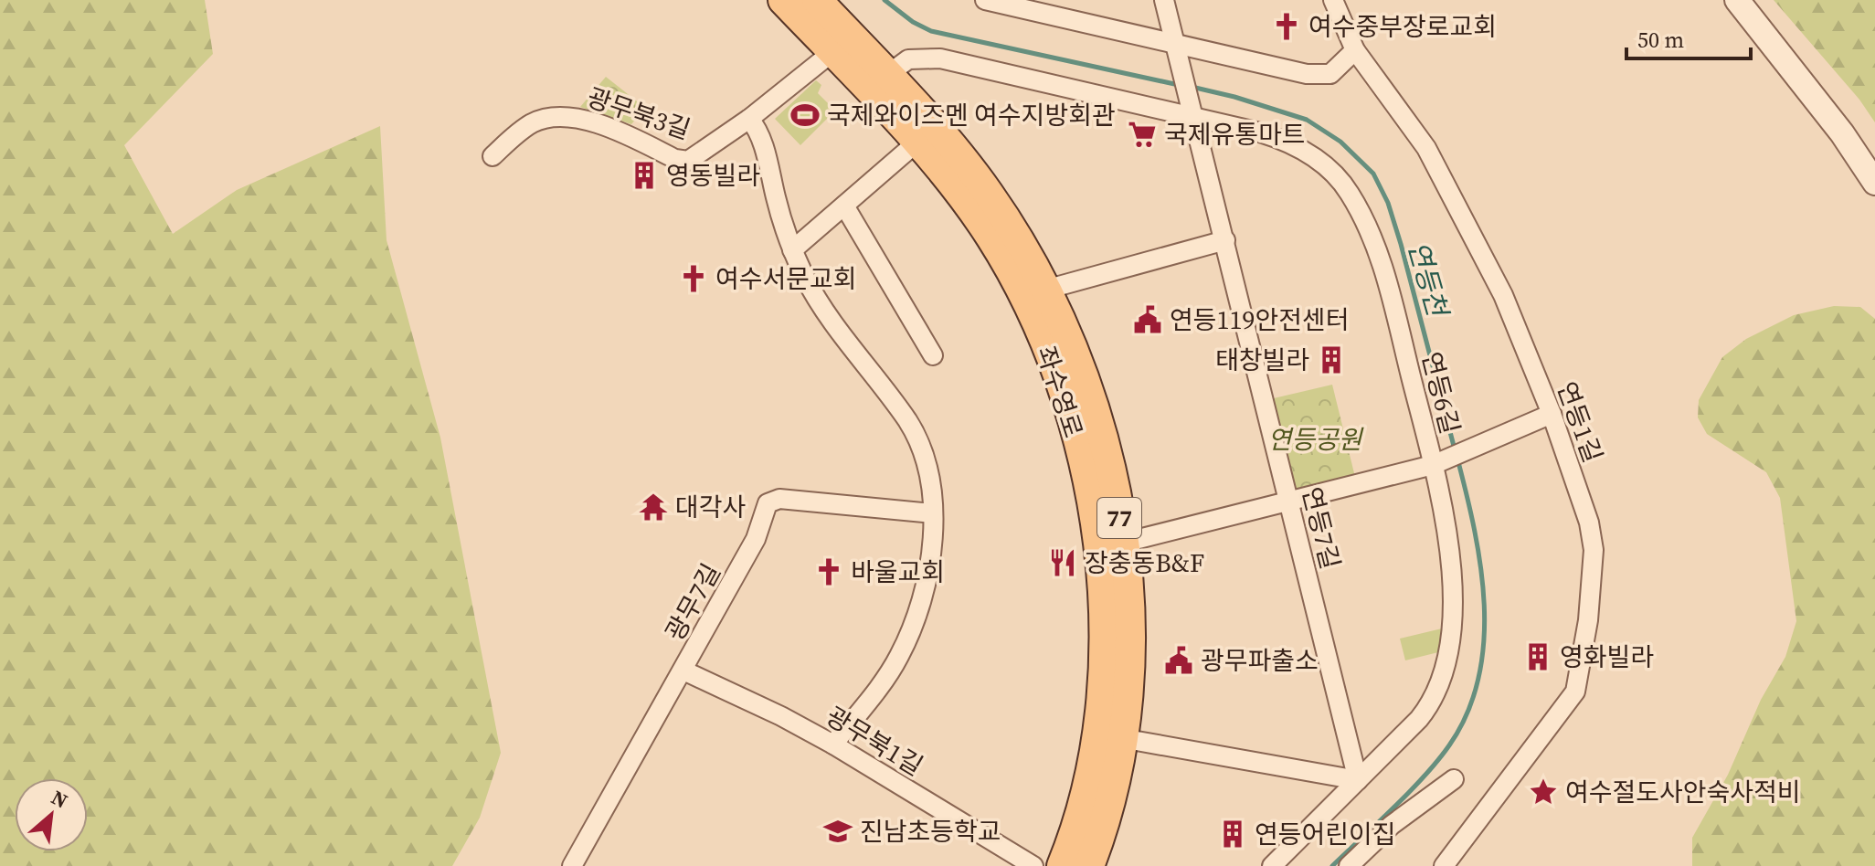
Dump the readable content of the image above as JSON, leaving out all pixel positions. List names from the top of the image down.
{
  "streets": {
    "main road": ["좌수영로", "77"],
    "street": [
      "광무북3길",
      "연등6길",
      "연등1길",
      "연등7길",
      "광무7길",
      "광무북1길"
    ]
  },
  "crossings": [
    ["광무북3길", "좌수영로"],
    ["좌수영로", "연등6길"],
    ["연등6길", "연등7길"],
    ["광무7길", "광무북1길"]
  ],
  "water": ["연등천"],
  "parks": ["연등공원"],
  "places": {
    "church": ["여수중부장로교회", "여수서문교회", "바울교회"],
    "sports": ["국제와이즈멘 여수지방회관"],
    "supermarket": ["국제유통마트"],
    "building": [
      "영동빌라",
      "태창빌라",
      "영화빌라",
      "연등어린이집"
    ],
    "public building": ["연등119안전센터", "광무파출소"],
    "temple": ["대각사"],
    "restaurant": ["장충동B&F"],
    "place": ["여수절도사안숙사적비"],
    "school or university": ["진남초등학교"]
  },
  "scale_bar": "50 m",
  "north": "top right"
}
